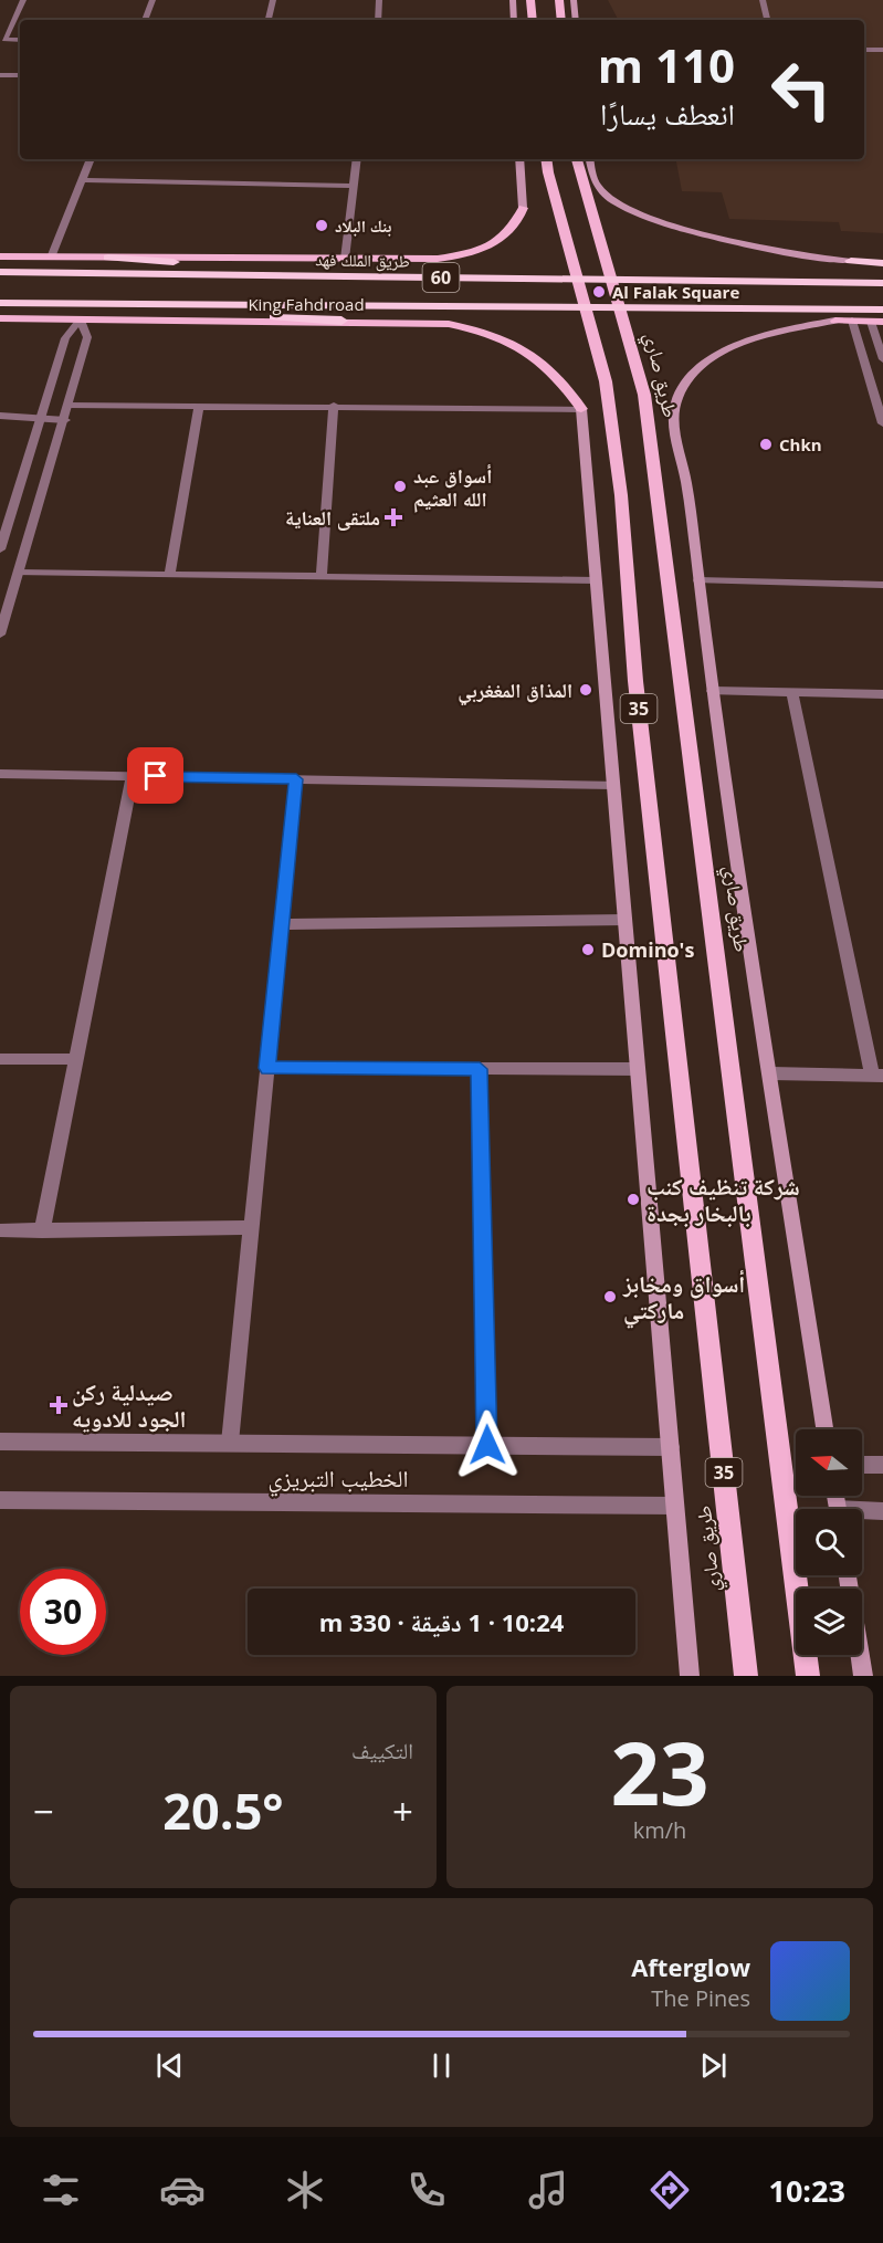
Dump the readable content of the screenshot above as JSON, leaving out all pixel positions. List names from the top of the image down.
{
  "streets": {
    "highway": ["طريق الملك فهد", "60"],
    "main road": ["King Fahd road", "طريق صاري", "35"],
    "street": ["الخطيب التبريزي"]
  },
  "places": {
    "other": [
      "بنك البلاد",
      "Al Falak Square",
      "Chkn",
      "أسواق عبد الله العثيم",
      "المذاق المغغربي",
      "Domino's",
      "شركة تنظيف كنب بالبخار بجدة",
      "أسواق ومخابز ماركتي"
    ],
    "health": ["ملتقى العناية", "صيدلية ركن الجود للادويه"]
  },
  "north": "left",
  "page": {
    "turn": ["110 m", "انعطف يسارًا"],
    "limit": "30",
    "trip": "10:24 · 1 دقيقة · 330 m",
    "tile": [
      ["23", "km/h"],
      "التكييف"
    ],
    "heat": ["−", "20.5°", "+"],
    "song": ["Afterglow", "The Pines"],
    "tabs": "10:23"
  }
}
